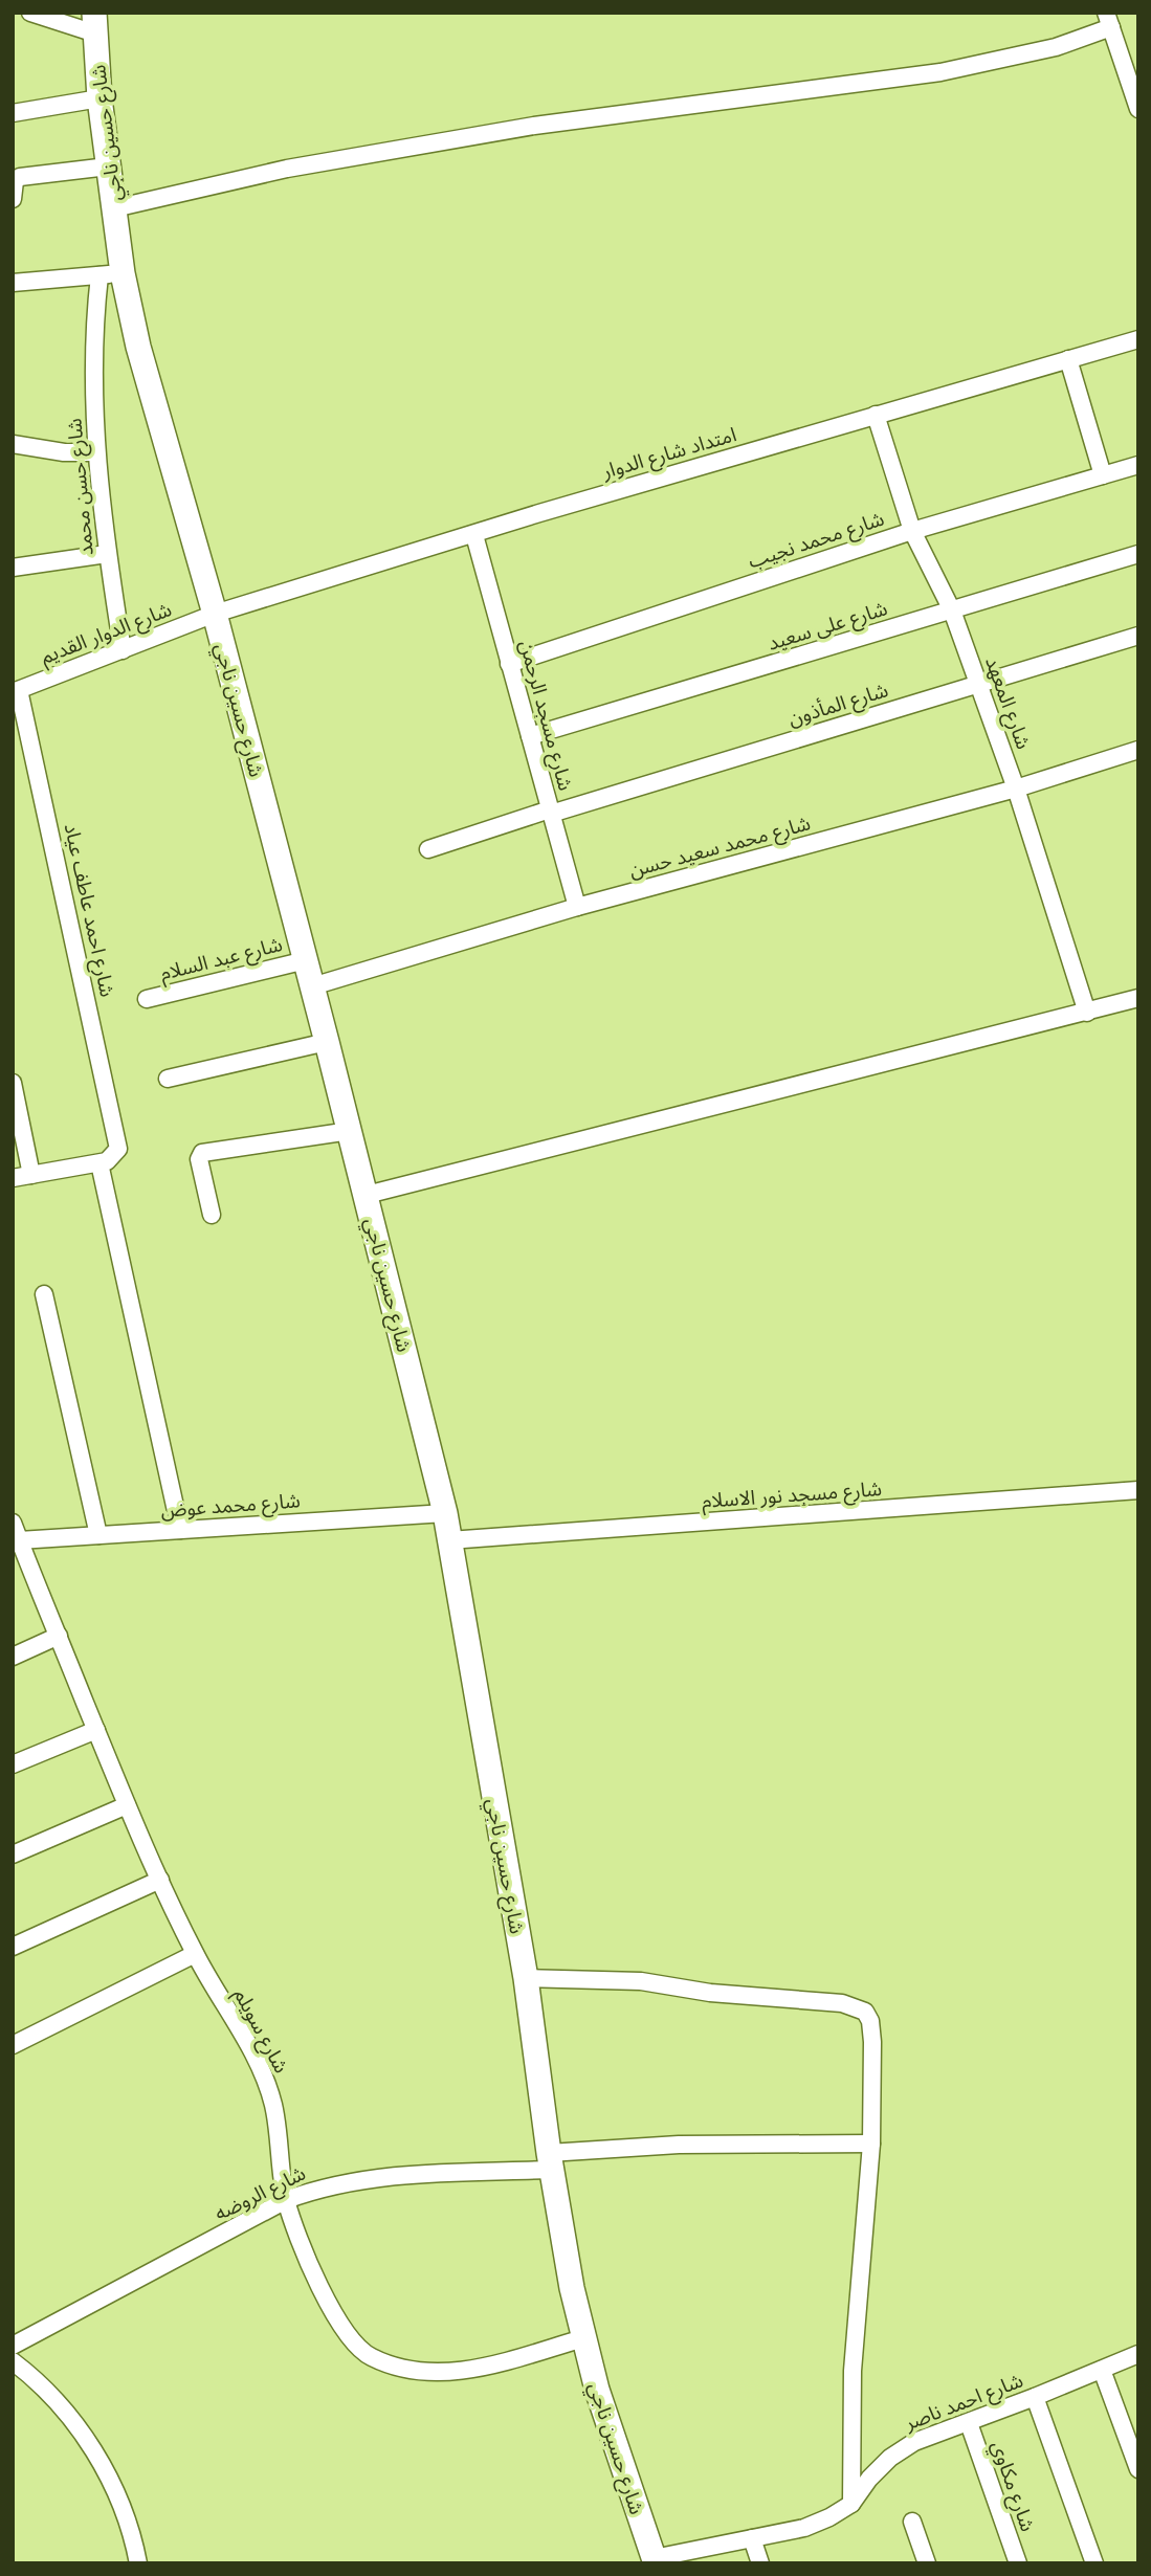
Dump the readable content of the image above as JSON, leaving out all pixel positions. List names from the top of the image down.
{
  "streets": {
    "street": [
      "شارع حسين ناجي",
      "امتداد شارع الدوار",
      "شارع حسن محمد",
      "شارع محمد نجيب",
      "شارع على سعيد",
      "شارع الدوار القديم",
      "شارع المعهد",
      "شارع المأذون",
      "شارع مسجد الرحمن",
      "شارع محمد سعيد حسن",
      "شارع احمد عاطف عياد",
      "شارع عبد السلام",
      "شارع مسجد نور الاسلام",
      "شارع محمد عوض",
      "شارع سويلم",
      "شارع الروضه",
      "شارع احمد ناصر",
      "شارع مكاوي"
    ]
  },
  "crossings": [
    ["شارع حسين ناجي", "امتداد شارع الدوار"],
    ["شارع حسين ناجي", "شارع حسن محمد"],
    ["شارع حسين ناجي", "شارع الدوار القديم"],
    ["شارع حسين ناجي", "شارع محمد سعيد حسن"],
    ["شارع حسين ناجي", "شارع عبد السلام"],
    ["شارع حسين ناجي", "شارع مسجد نور الاسلام"],
    ["شارع حسين ناجي", "شارع محمد عوض"],
    ["شارع حسين ناجي", "شارع سويلم"],
    ["شارع حسين ناجي", "شارع الروضه"],
    ["شارع حسين ناجي", "شارع احمد ناصر"],
    ["امتداد شارع الدوار", "شارع الدوار القديم"],
    ["امتداد شارع الدوار", "شارع المعهد"],
    ["امتداد شارع الدوار", "شارع مسجد الرحمن"],
    ["شارع حسن محمد", "شارع الدوار القديم"],
    ["شارع محمد نجيب", "شارع المعهد"],
    ["شارع محمد نجيب", "شارع مسجد الرحمن"],
    ["شارع على سعيد", "شارع المعهد"],
    ["شارع على سعيد", "شارع مسجد الرحمن"],
    ["شارع الدوار القديم", "شارع احمد عاطف عياد"],
    ["شارع المعهد", "شارع المأذون"],
    ["شارع المعهد", "شارع محمد سعيد حسن"],
    ["شارع المأذون", "شارع مسجد الرحمن"],
    ["شارع مسجد الرحمن", "شارع محمد سعيد حسن"],
    ["شارع محمد عوض", "شارع سويلم"],
    ["شارع سويلم", "شارع الروضه"],
    ["شارع احمد ناصر", "شارع مكاوي"]
  ]
}
